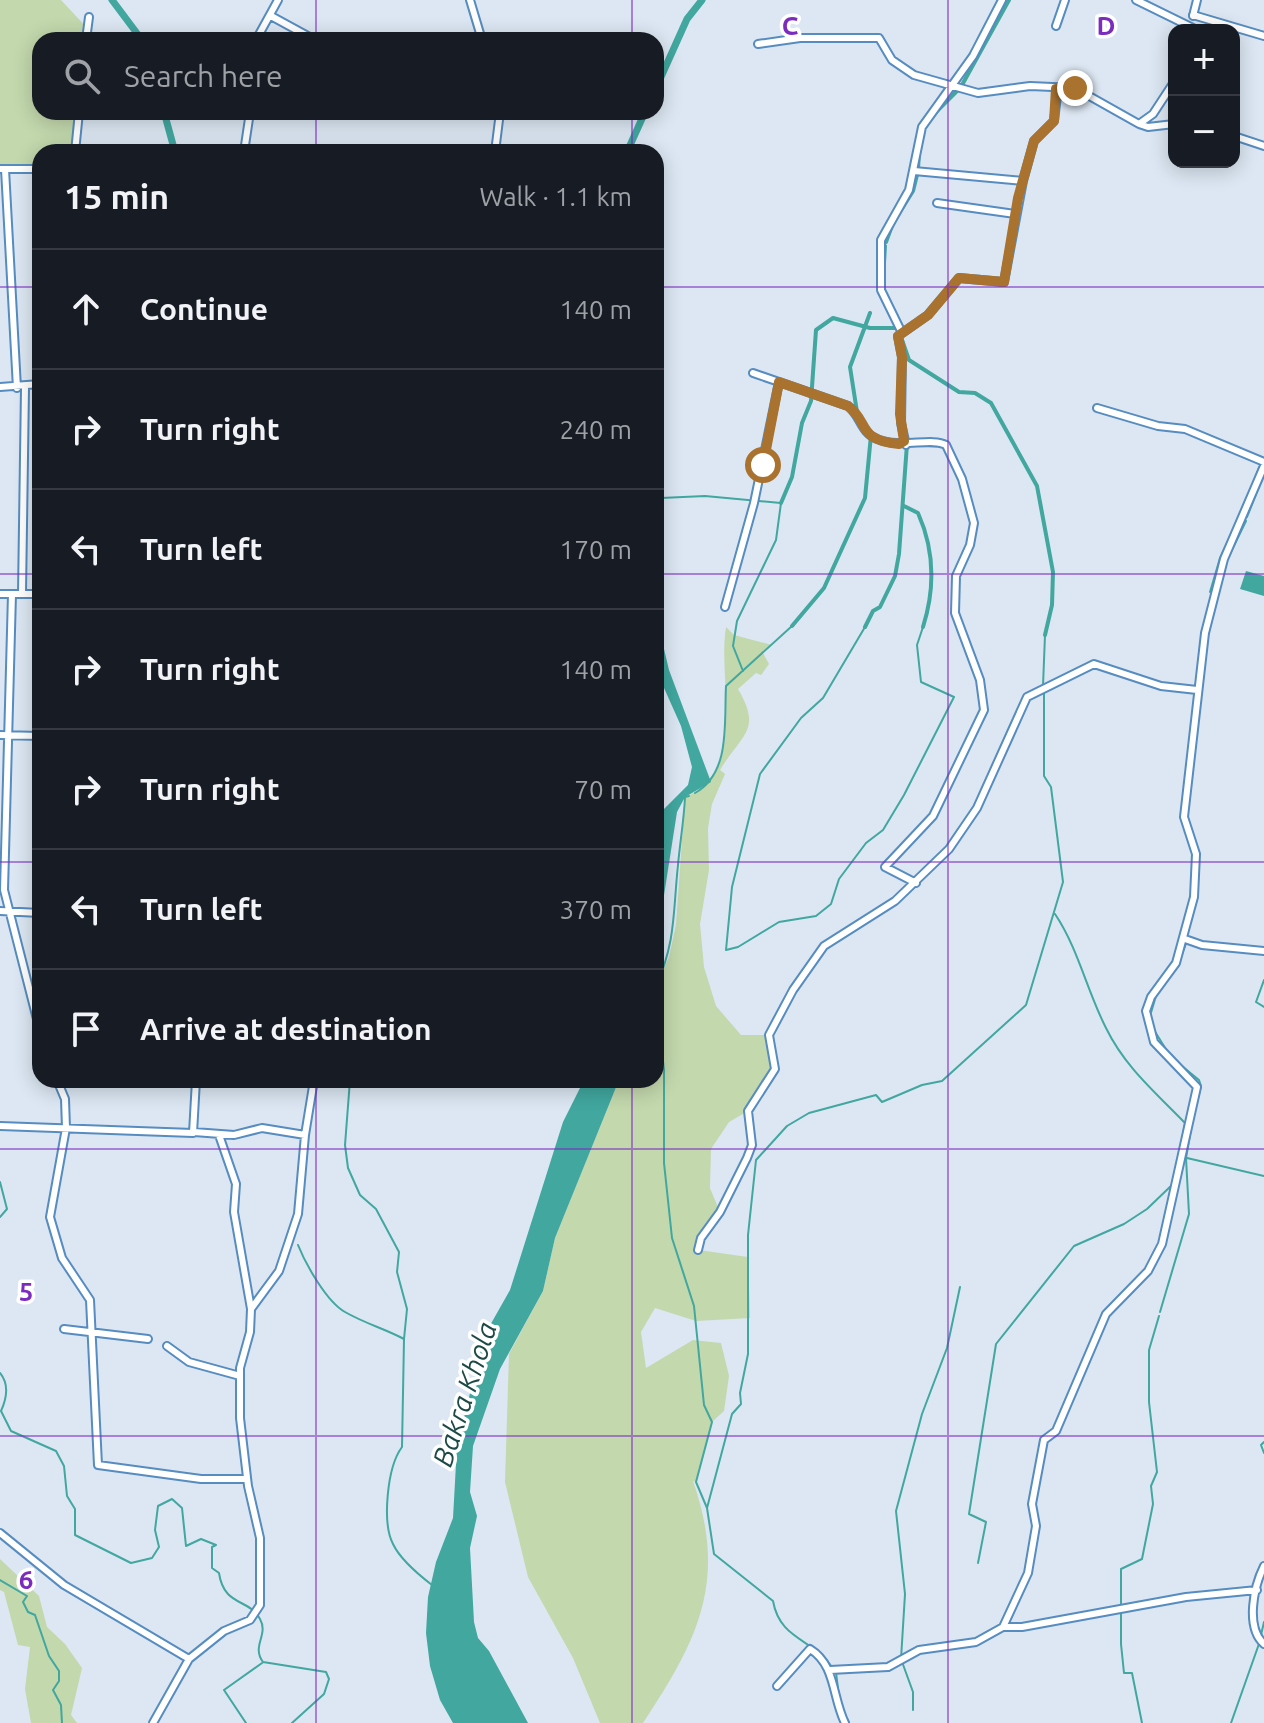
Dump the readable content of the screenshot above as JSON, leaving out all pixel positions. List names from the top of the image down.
{
  "water": ["Bakra Khola"],
  "page": {
    "map_buttons": ["+", "−"],
    "search": "Search here",
    "heading": ["15 min", "Walk · 1.1 km"],
    "list": [
      ["Continue", "140 m"],
      ["Turn right", "240 m"],
      ["Turn left", "170 m"],
      ["Turn right", "140 m"],
      ["Turn right", "70 m"],
      ["Turn left", "370 m"],
      "Arrive at destination"
    ]
  },
  "grid": {
    "columns": ["C", "D"],
    "rows": ["5", "6"]
  }
}
